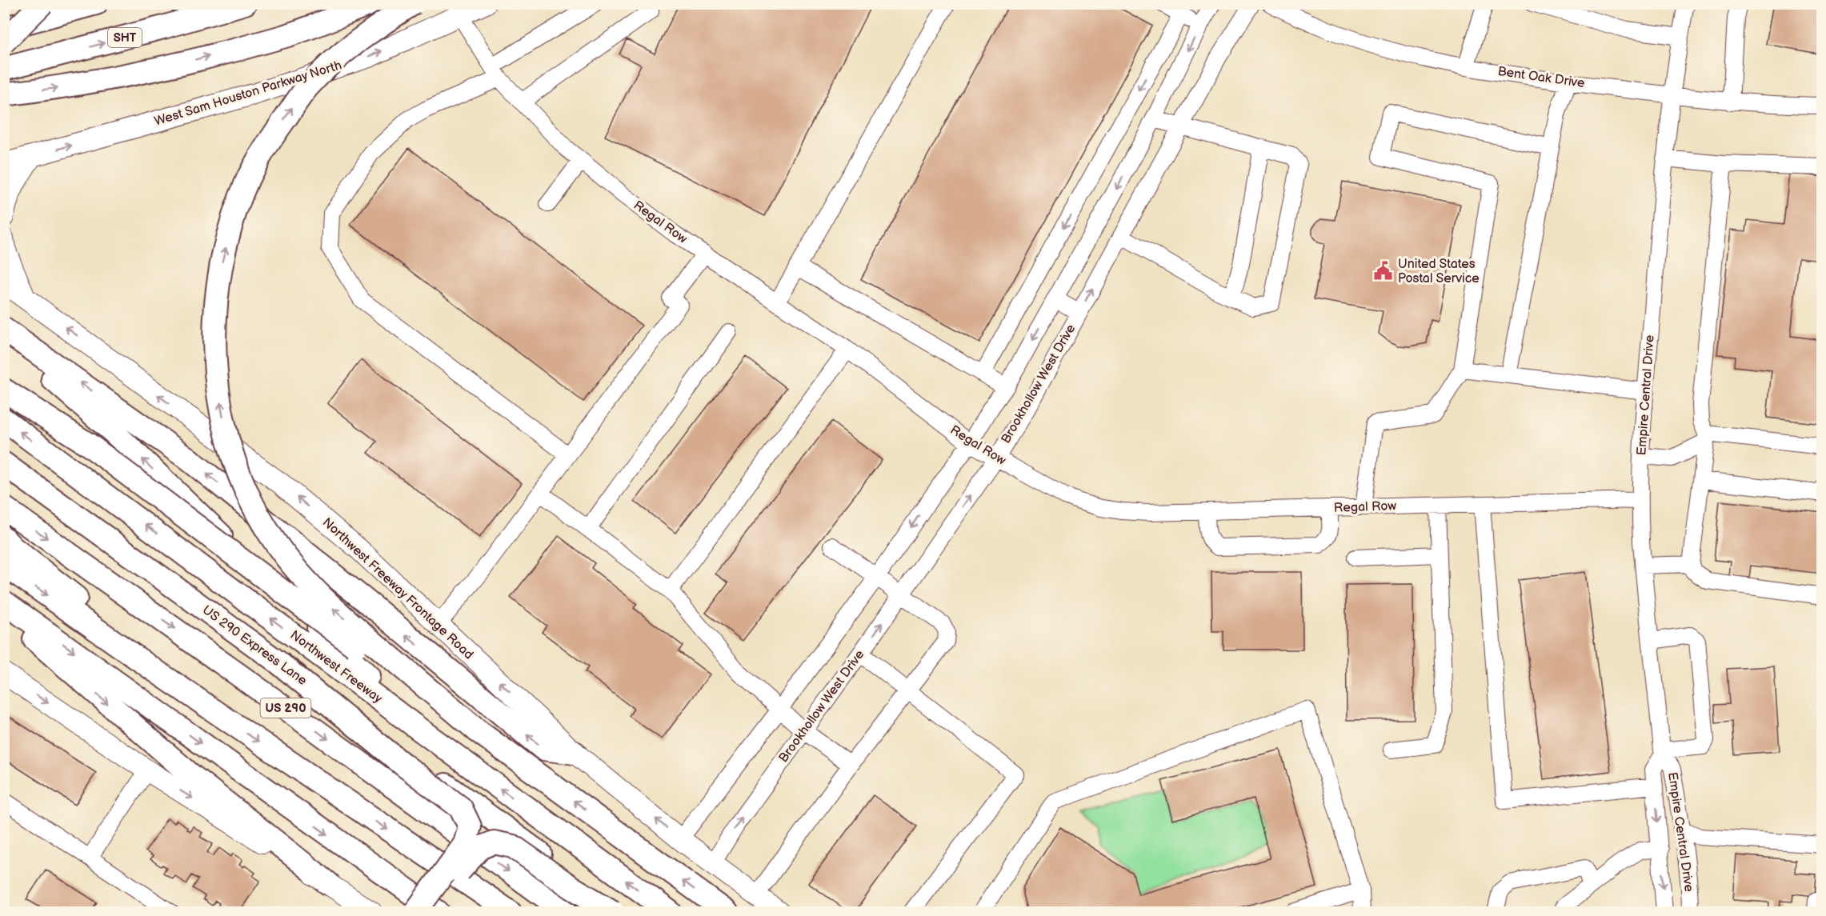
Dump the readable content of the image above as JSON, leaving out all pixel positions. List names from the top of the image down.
{
  "streets": {
    "highway": [
      "SHT",
      "US 290 Express Lane",
      "Northwest Freeway",
      "US 290"
    ],
    "main road": ["West Sam Houston Parkway North", "Northwest Freeway Frontage Road"],
    "street": [
      "Bent Oak Drive",
      "Regal Row",
      "Brookhollow West Drive",
      "Empire Central Drive"
    ]
  },
  "crossings": [
    ["Bent Oak Drive", "Empire Central Drive"],
    ["West Sam Houston Parkway North", "Regal Row"],
    ["Regal Row", "Brookhollow West Drive"],
    ["Regal Row", "Empire Central Drive"],
    ["Brookhollow West Drive", "Northwest Freeway Frontage Road"]
  ],
  "one_way": ["West Sam Houston Parkway North", "Northwest Freeway Frontage Road"],
  "places": {
    "public building": ["United States Postal Service"]
  }
}
